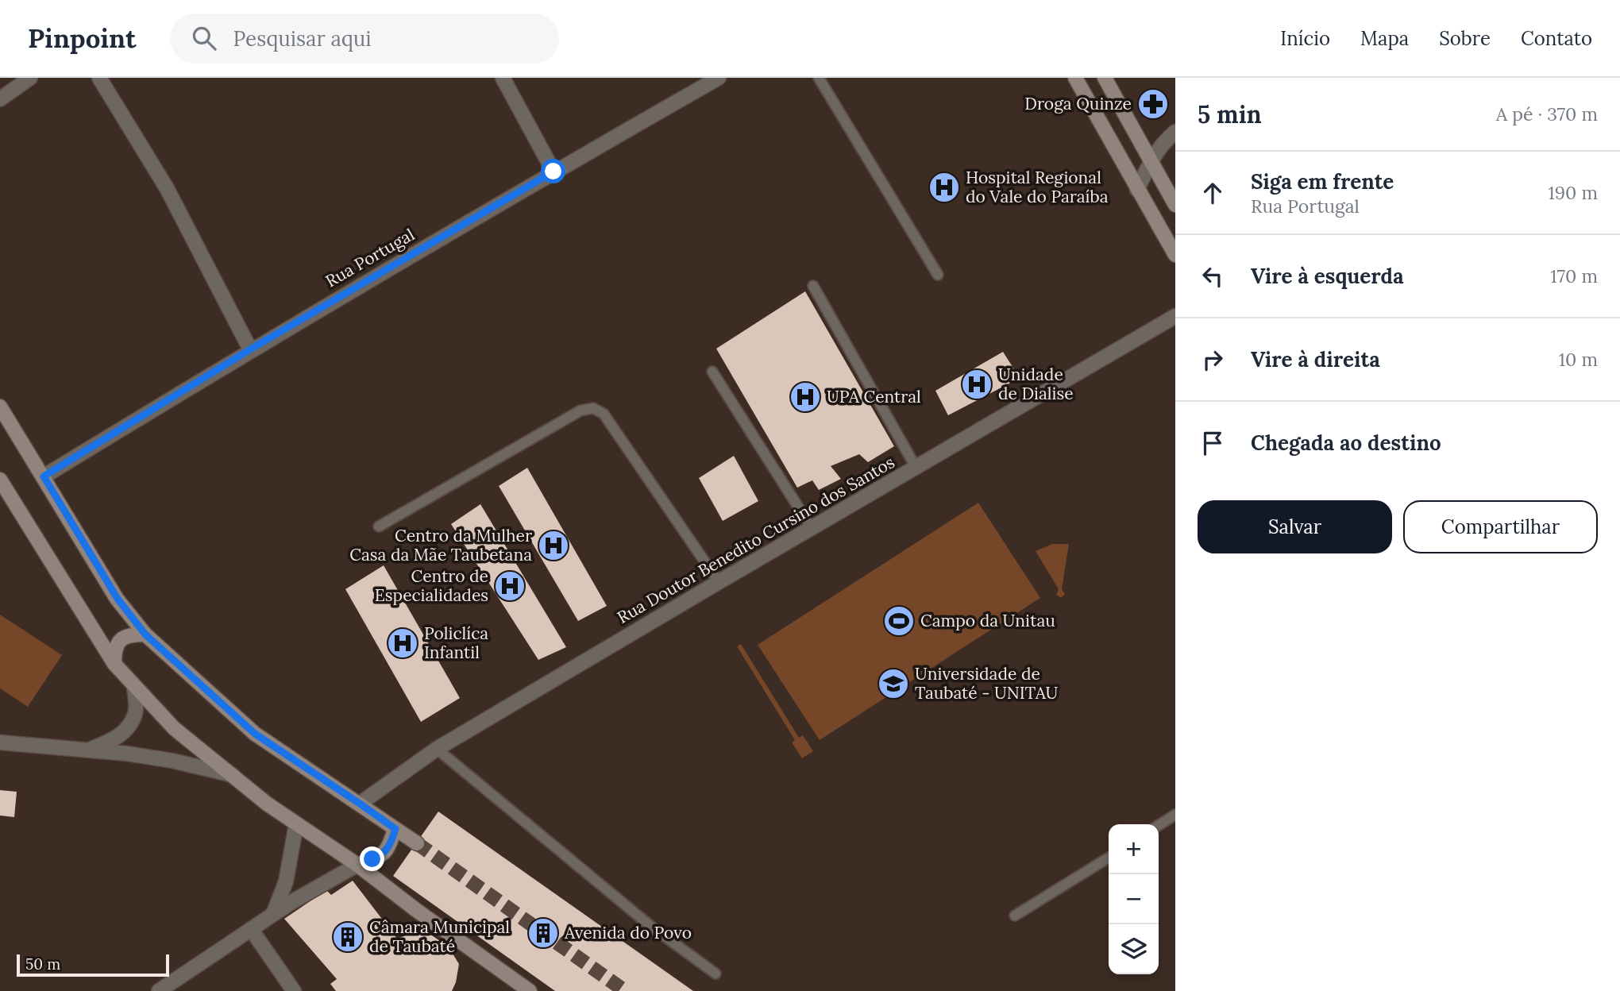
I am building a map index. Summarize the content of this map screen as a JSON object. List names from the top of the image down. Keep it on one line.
{"streets":{"street":["Rua Portugal","Rua Doutor Benedito Cursino dos Santos"]},"places":{"pharmacy":["Droga Quinze"],"hospital":["Hospital Regional do Vale do Paraíba","Unidade de Dialise","UPA Central","Centro da Mulher Casa da Mãe Taubetana","Centro de Especialidades","Policlíca Infantil"],"sports":["Campo da Unitau"],"school or university":["Universidade de Taubaté - UNITAU"],"building":["Avenida do Povo","Câmara Municipal de Taubaté"]},"scale_bar":"50 m","page":{"header":"Pinpoint","search":"Pesquisar aqui","nav":["Início","Mapa","Sobre","Contato"],"heading":["5 min","A pé · 370 m"],"list":[["Siga em frente","Rua Portugal","190 m"],["Vire à esquerda","170 m"],["Vire à direita","10 m"],"Chegada ao destino"],"buttons":["Salvar","Compartilhar"],"map_buttons":["+","−"],"scale":"50 m"}}
